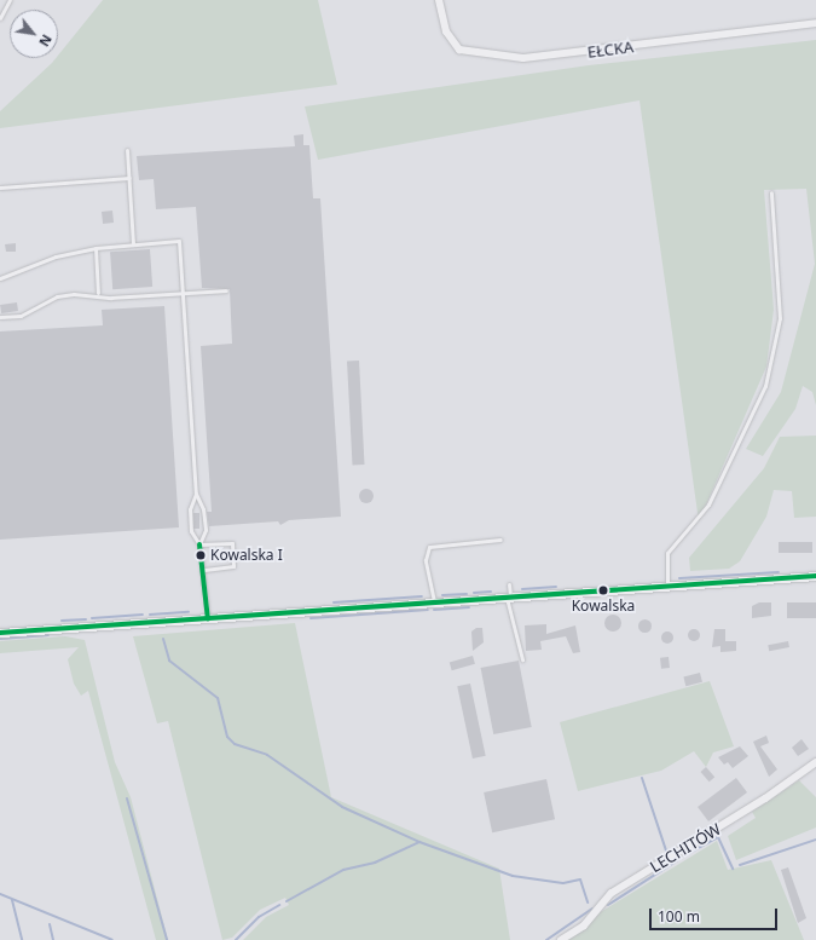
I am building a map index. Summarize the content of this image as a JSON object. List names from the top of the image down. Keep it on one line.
{"streets":{"street":["EŁCKA","LECHITÓW"]},"places":["Kowalska I","Kowalska"],"scale_bar":"100 m","north":"bottom right"}
